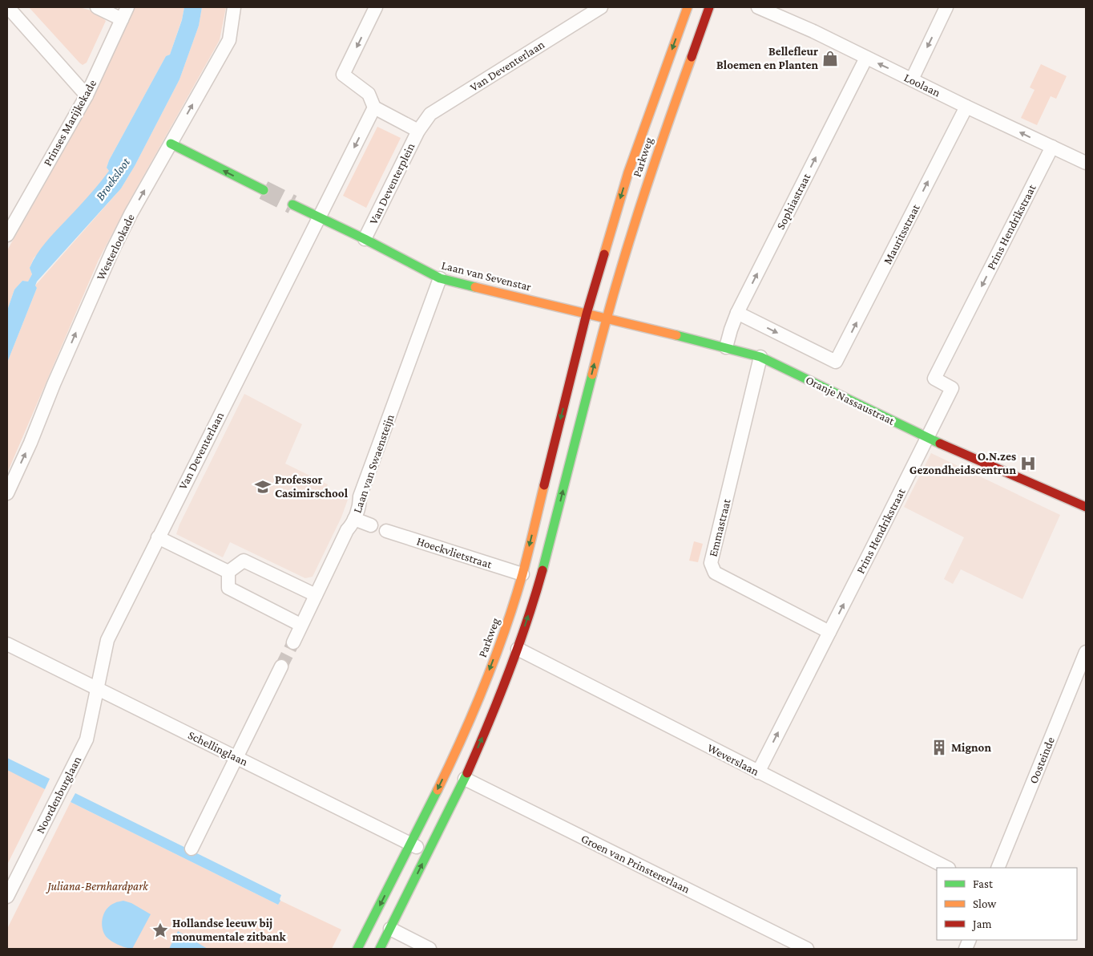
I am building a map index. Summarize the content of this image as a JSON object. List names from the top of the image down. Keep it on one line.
{"streets":{"street":["Van Deventerlaan","Loolaan","Prinses Marijkekade","Parkweg","Van Deventerplein","Sophiastraat","Prins Hendrikstraat","Mauritsstraat","Westerlookade","Laan van Sevenstar","Oranje Nassaustraat","Laan van Swaensteijn","Emmastraat","Hoeckvlietstraat","Schellinglaan","Weverslaan","Oosteinde","Noordenburglaan","Groen van Prinstererlaan"]},"crossings":[["Van Deventerlaan","Van Deventerplein"],["Van Deventerlaan","Schellinglaan"],["Van Deventerlaan","Noordenburglaan"],["Loolaan","Sophiastraat"],["Loolaan","Prins Hendrikstraat"],["Loolaan","Mauritsstraat"],["Parkweg","Laan van Sevenstar"],["Parkweg","Oranje Nassaustraat"],["Parkweg","Hoeckvlietstraat"],["Parkweg","Schellinglaan"],["Parkweg","Weverslaan"],["Parkweg","Groen van Prinstererlaan"],["Van Deventerplein","Laan van Sevenstar"],["Sophiastraat","Mauritsstraat"],["Sophiastraat","Oranje Nassaustraat"],["Prins Hendrikstraat","Oranje Nassaustraat"],["Prins Hendrikstraat","Emmastraat"],["Prins Hendrikstraat","Weverslaan"],["Laan van Sevenstar","Laan van Swaensteijn"],["Oranje Nassaustraat","Emmastraat"],["Schellinglaan","Noordenburglaan"]],"one_way":["Loolaan","Sophiastraat","Westerlookade"],"water":["Broeksloot"],"parks":["Juliana-Bernhardpark"],"places":{"shop":["Bellefleur Bloemen en Planten"],"hospital":["O.N.zes Gezondheidscentrun"],"school or university":["Professor Casimirschool"],"building":["Mignon"],"place":["Hollandse leeuw bij monumentale zitbank"]},"legend":["Fast","Slow","Jam"]}
